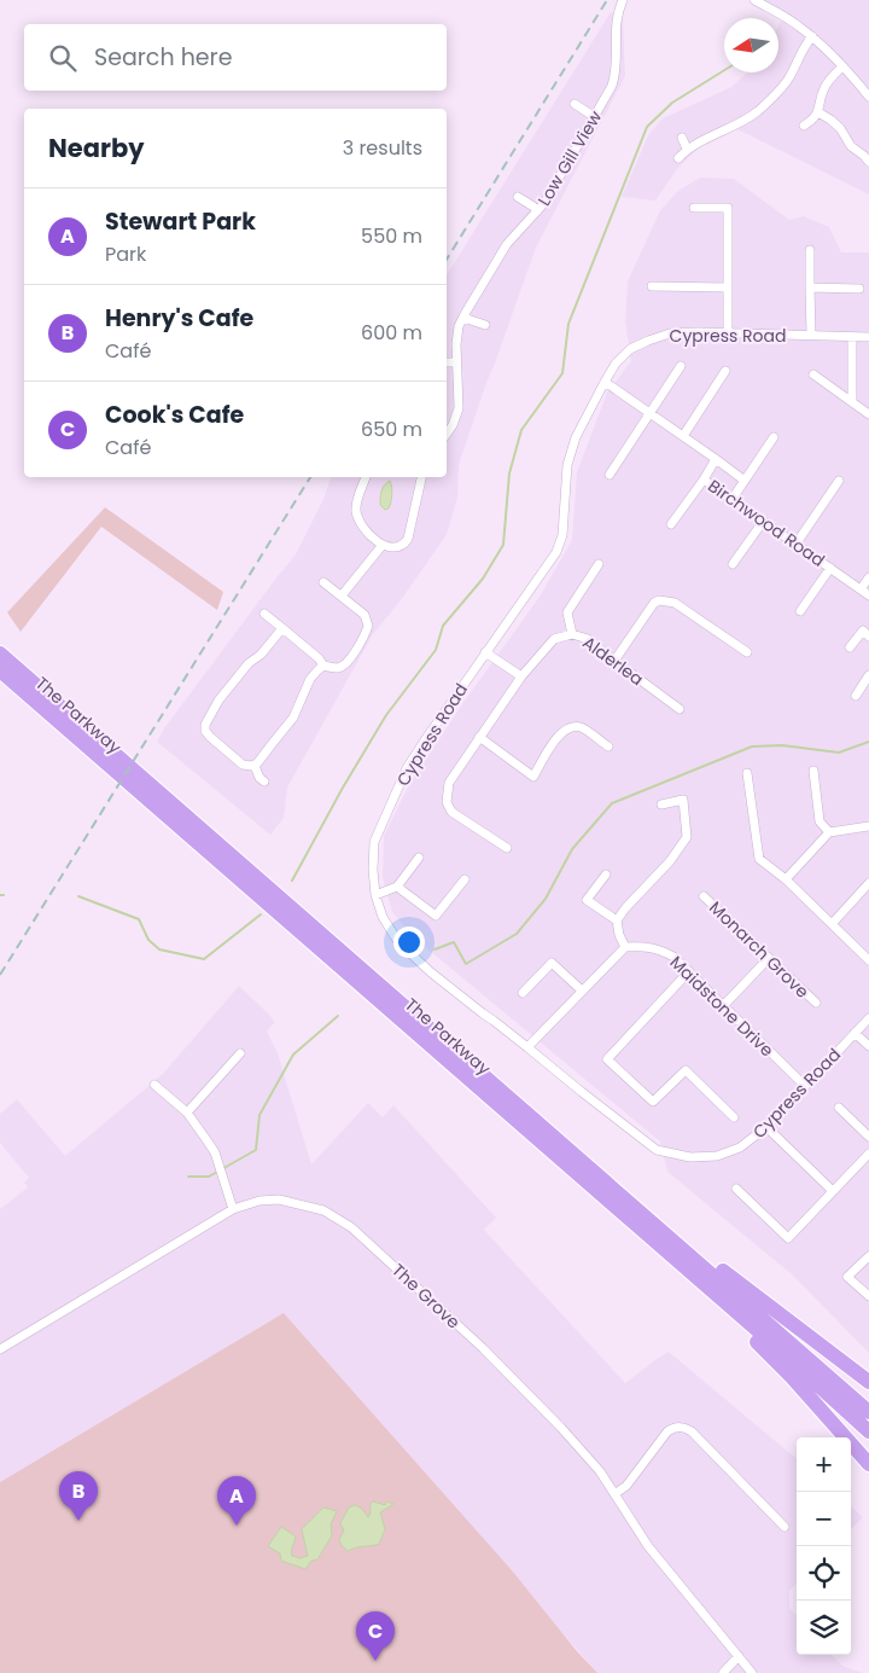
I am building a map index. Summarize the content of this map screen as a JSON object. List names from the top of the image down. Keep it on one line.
{"streets":{"highway":["The Parkway"],"street":["Low Gill View","Cypress Road","Birchwood Road","Alderlea","Monarch Grove","Maidstone Drive","The Grove"]},"crossings":[["Cypress Road","Birchwood Road"],["Cypress Road","Maidstone Drive"]],"north":"left","page":{"search":"Search here","heading":["Nearby","3 results"],"list":[{"mark":"A","name":"Stewart Park","note":"Park","value":"550 m"},{"mark":"B","name":"Henry's Cafe","note":"Café","value":"600 m"},{"mark":"C","name":"Cook's Cafe","note":"Café","value":"650 m"}],"map_buttons":["+","−"],"pins":["B","A","C"]}}
